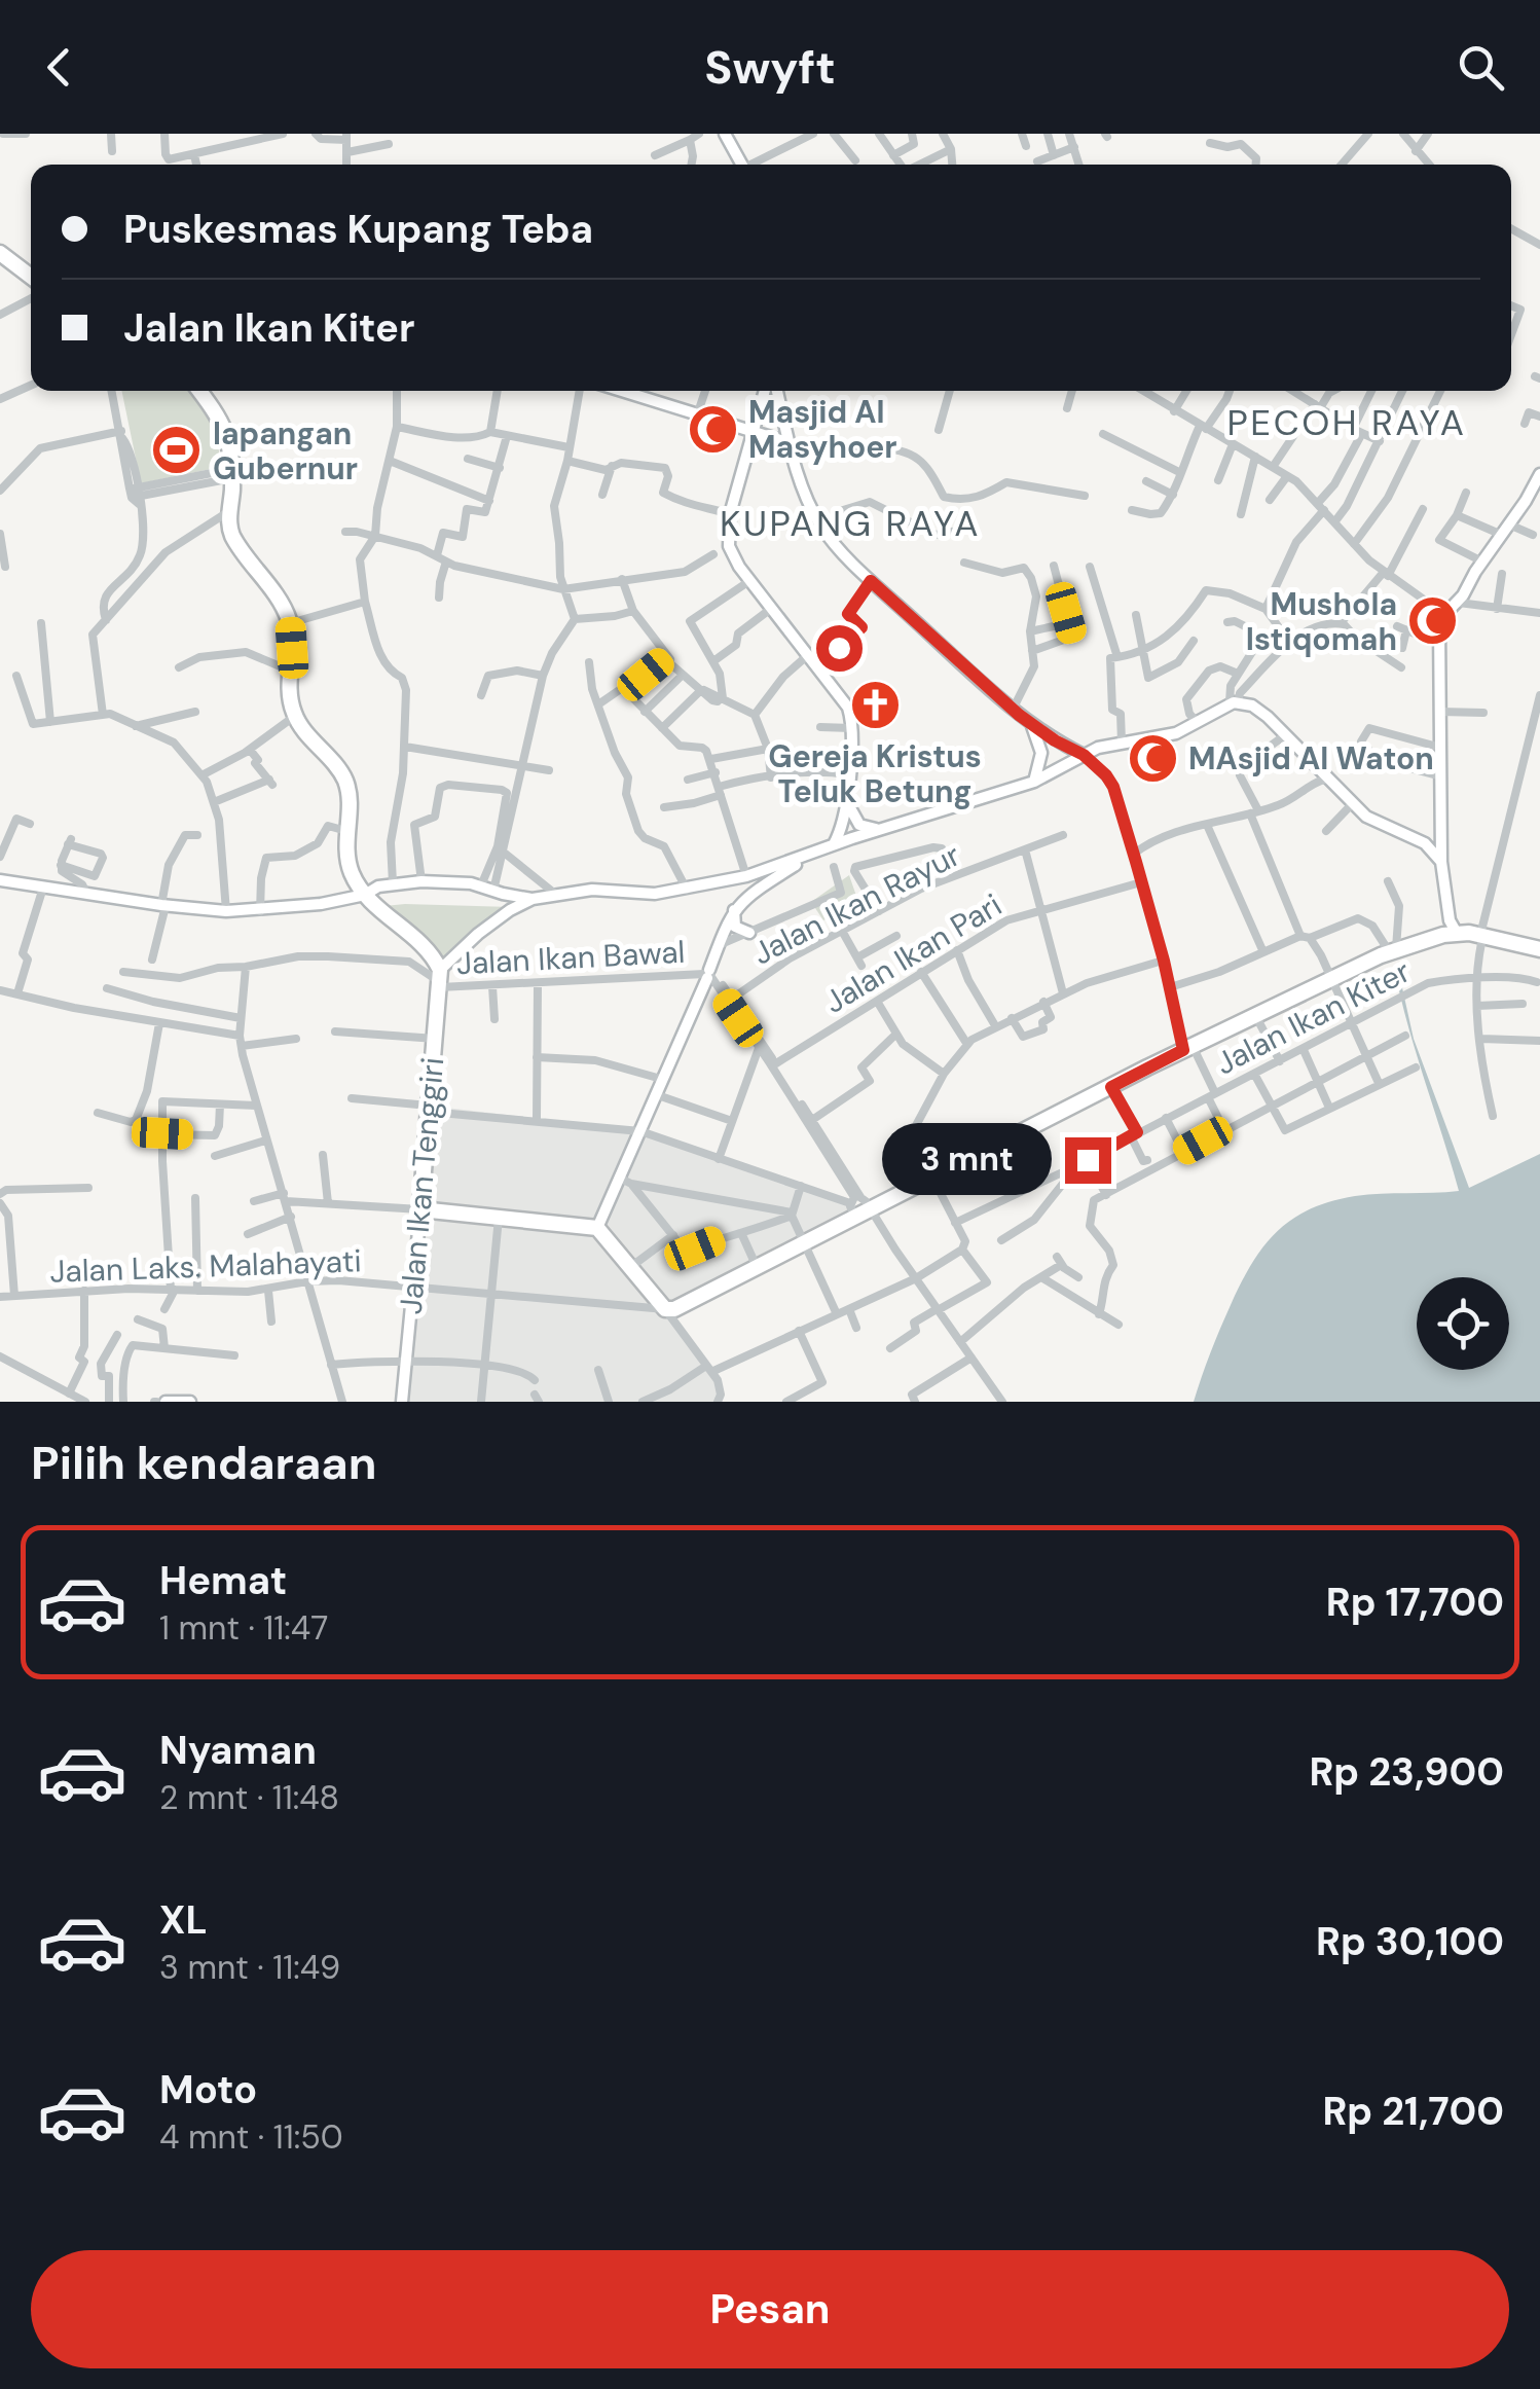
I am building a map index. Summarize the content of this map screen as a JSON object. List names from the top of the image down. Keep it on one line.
{"streets":{"highway":["Jalan Ikan Tenggiri"],"street":["Jalan Ikan Rayur","Jalan Ikan Pari","Jalan Ikan Bawal","Jalan Ikan Kiter","Jalan Laks. Malahayati"]},"crossings":[["Jalan Ikan Rayur","Jalan Ikan Bawal"],["Jalan Ikan Pari","Jalan Ikan Bawal"],["Jalan Ikan Bawal","Jalan Ikan Tenggiri"],["Jalan Ikan Tenggiri","Jalan Laks. Malahayati"]],"districts":["PECOH RAYA","KUPANG RAYA"],"places":{"mosque":["Masjid Al Masyhoer","Mushola Istiqomah","MAsjid Al Waton"],"sports":["lapangan Gubernur"],"church":["Gereja Kristus Teluk Betung"]},"page":{"header":"Swyft","banner":["Puskesmas Kupang Teba","Jalan Ikan Kiter"],"bubble":"3 mnt","heading":"Pilih kendaraan","list":[{"name":"Hemat","note":"1 mnt · 11:47","value":"Rp 17,700"},{"name":"Nyaman","note":"2 mnt · 11:48","value":"Rp 23,900"},{"name":"XL","note":"3 mnt · 11:49","value":"Rp 30,100"},{"name":"Moto","note":"4 mnt · 11:50","value":"Rp 21,700"}],"buttons":"Pesan"}}
